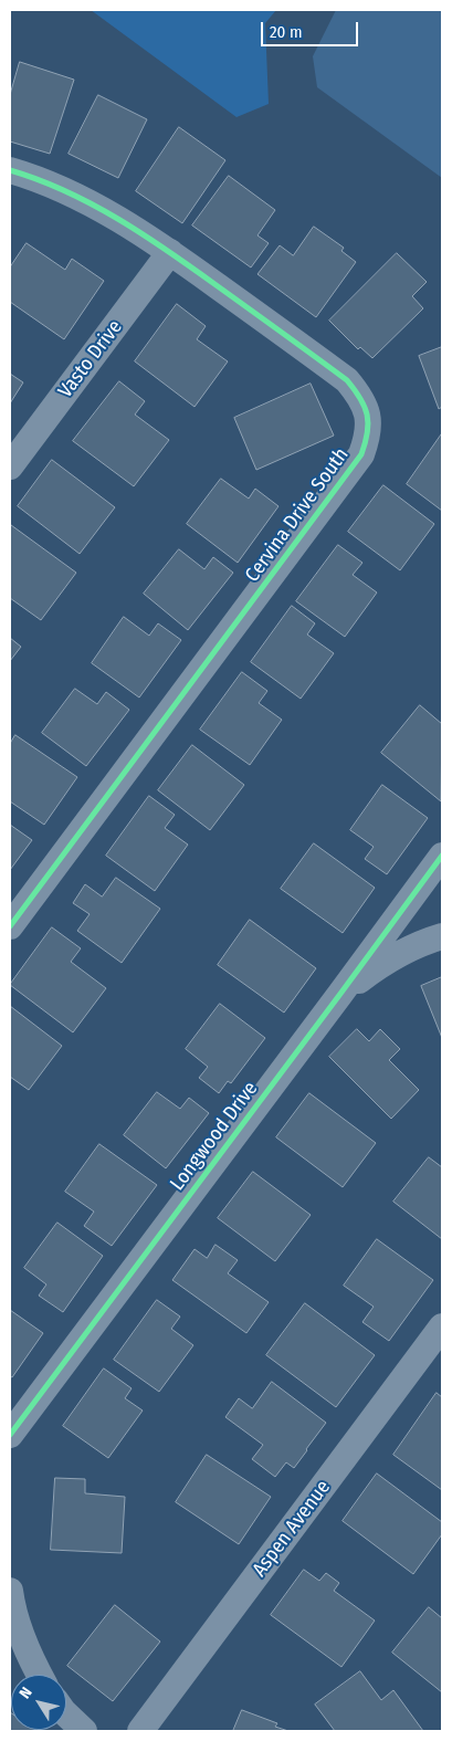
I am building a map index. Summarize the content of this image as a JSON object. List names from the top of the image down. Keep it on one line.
{"streets":{"street":["Vasto Drive","Cervina Drive South","Longwood Drive","Aspen Avenue"]},"crossings":[["Vasto Drive","Cervina Drive South"]],"scale_bar":"20 m","north":"top left"}
